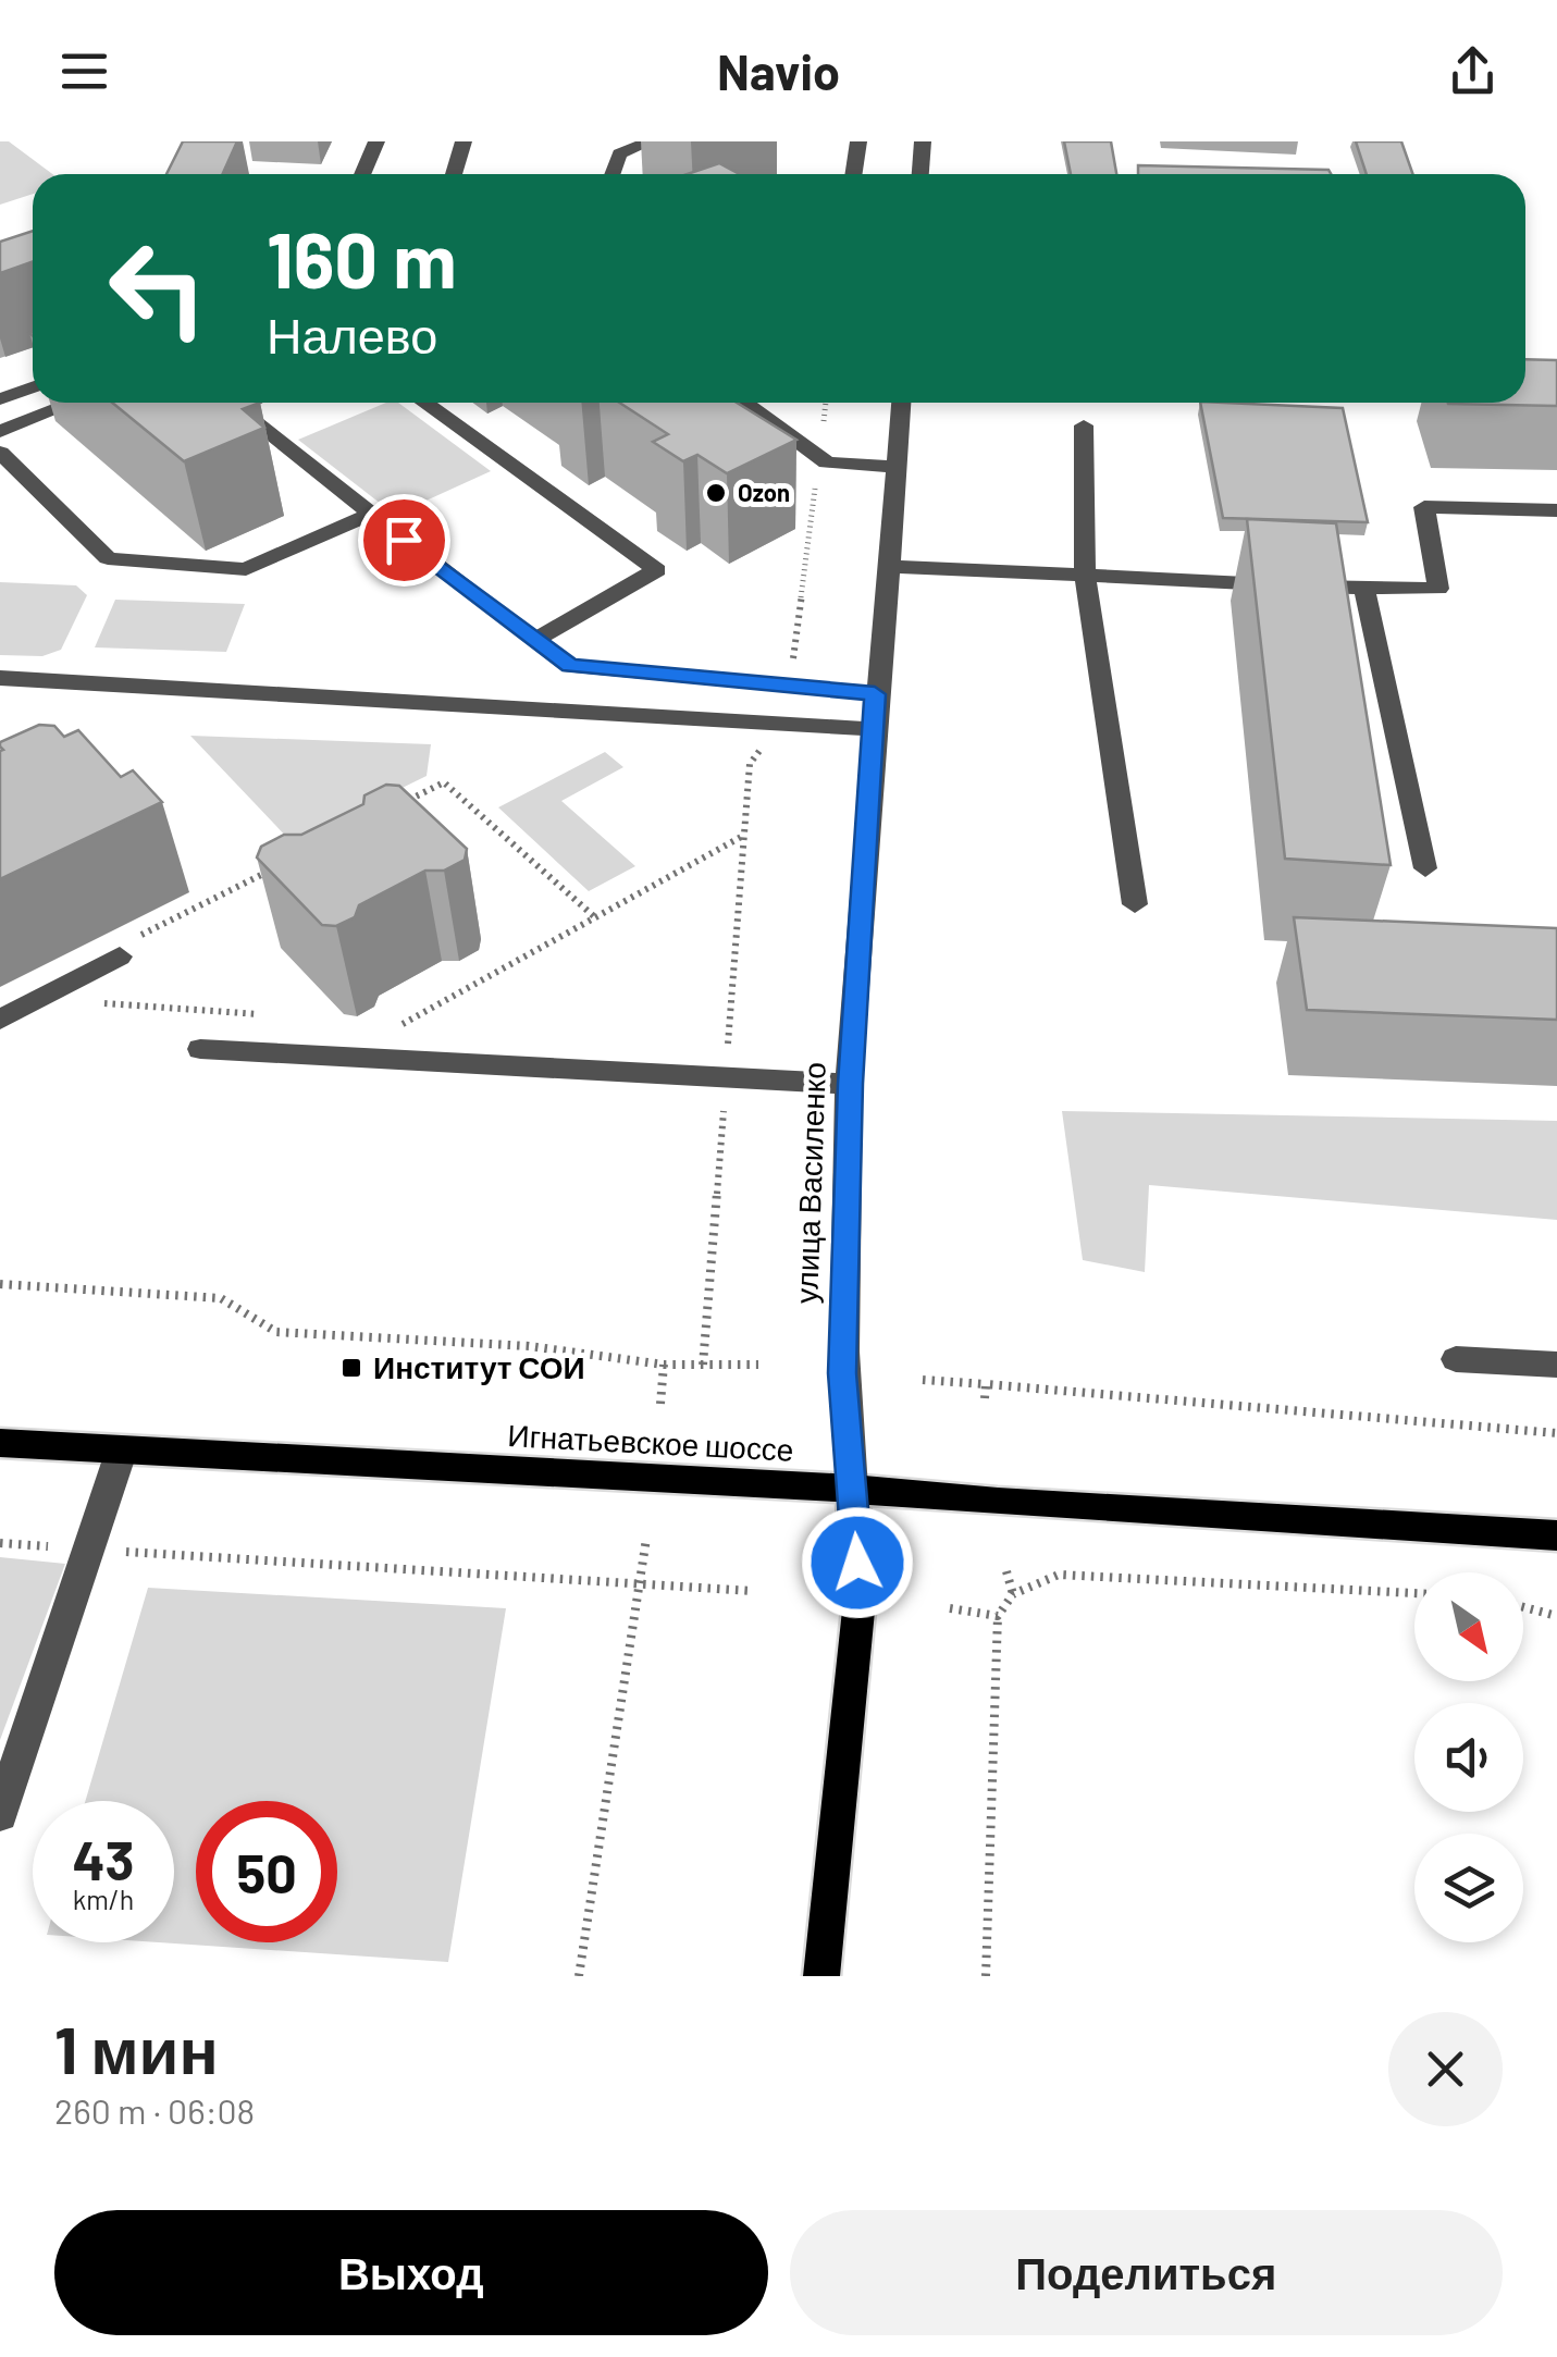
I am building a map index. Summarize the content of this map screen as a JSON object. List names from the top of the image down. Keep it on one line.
{"streets":{"main road":["улица Василенко","Игнатьевское шоссе"]},"crossings":[["улица Василенко","Игнатьевское шоссе"]],"places":{"other":["Ozon"],"transit":["Институт СОИ"]},"north":"bottom right","page":{"header":"Navio","turn":["160 m","Налево"],"speed":"43 km/h","limit":"50","heading":["1 мин","260 m · 06:08"],"buttons":["Выход","Поделиться"]}}
